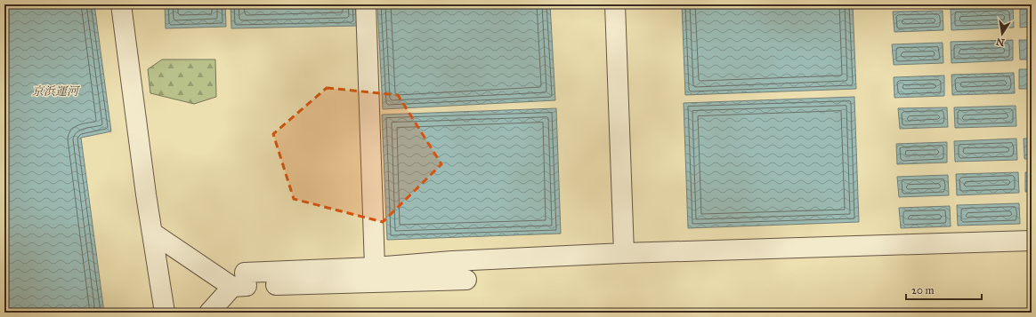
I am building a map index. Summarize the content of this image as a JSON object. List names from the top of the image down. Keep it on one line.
{"water":["京浜運河"],"scale_bar":"20 m","north":"bottom"}
